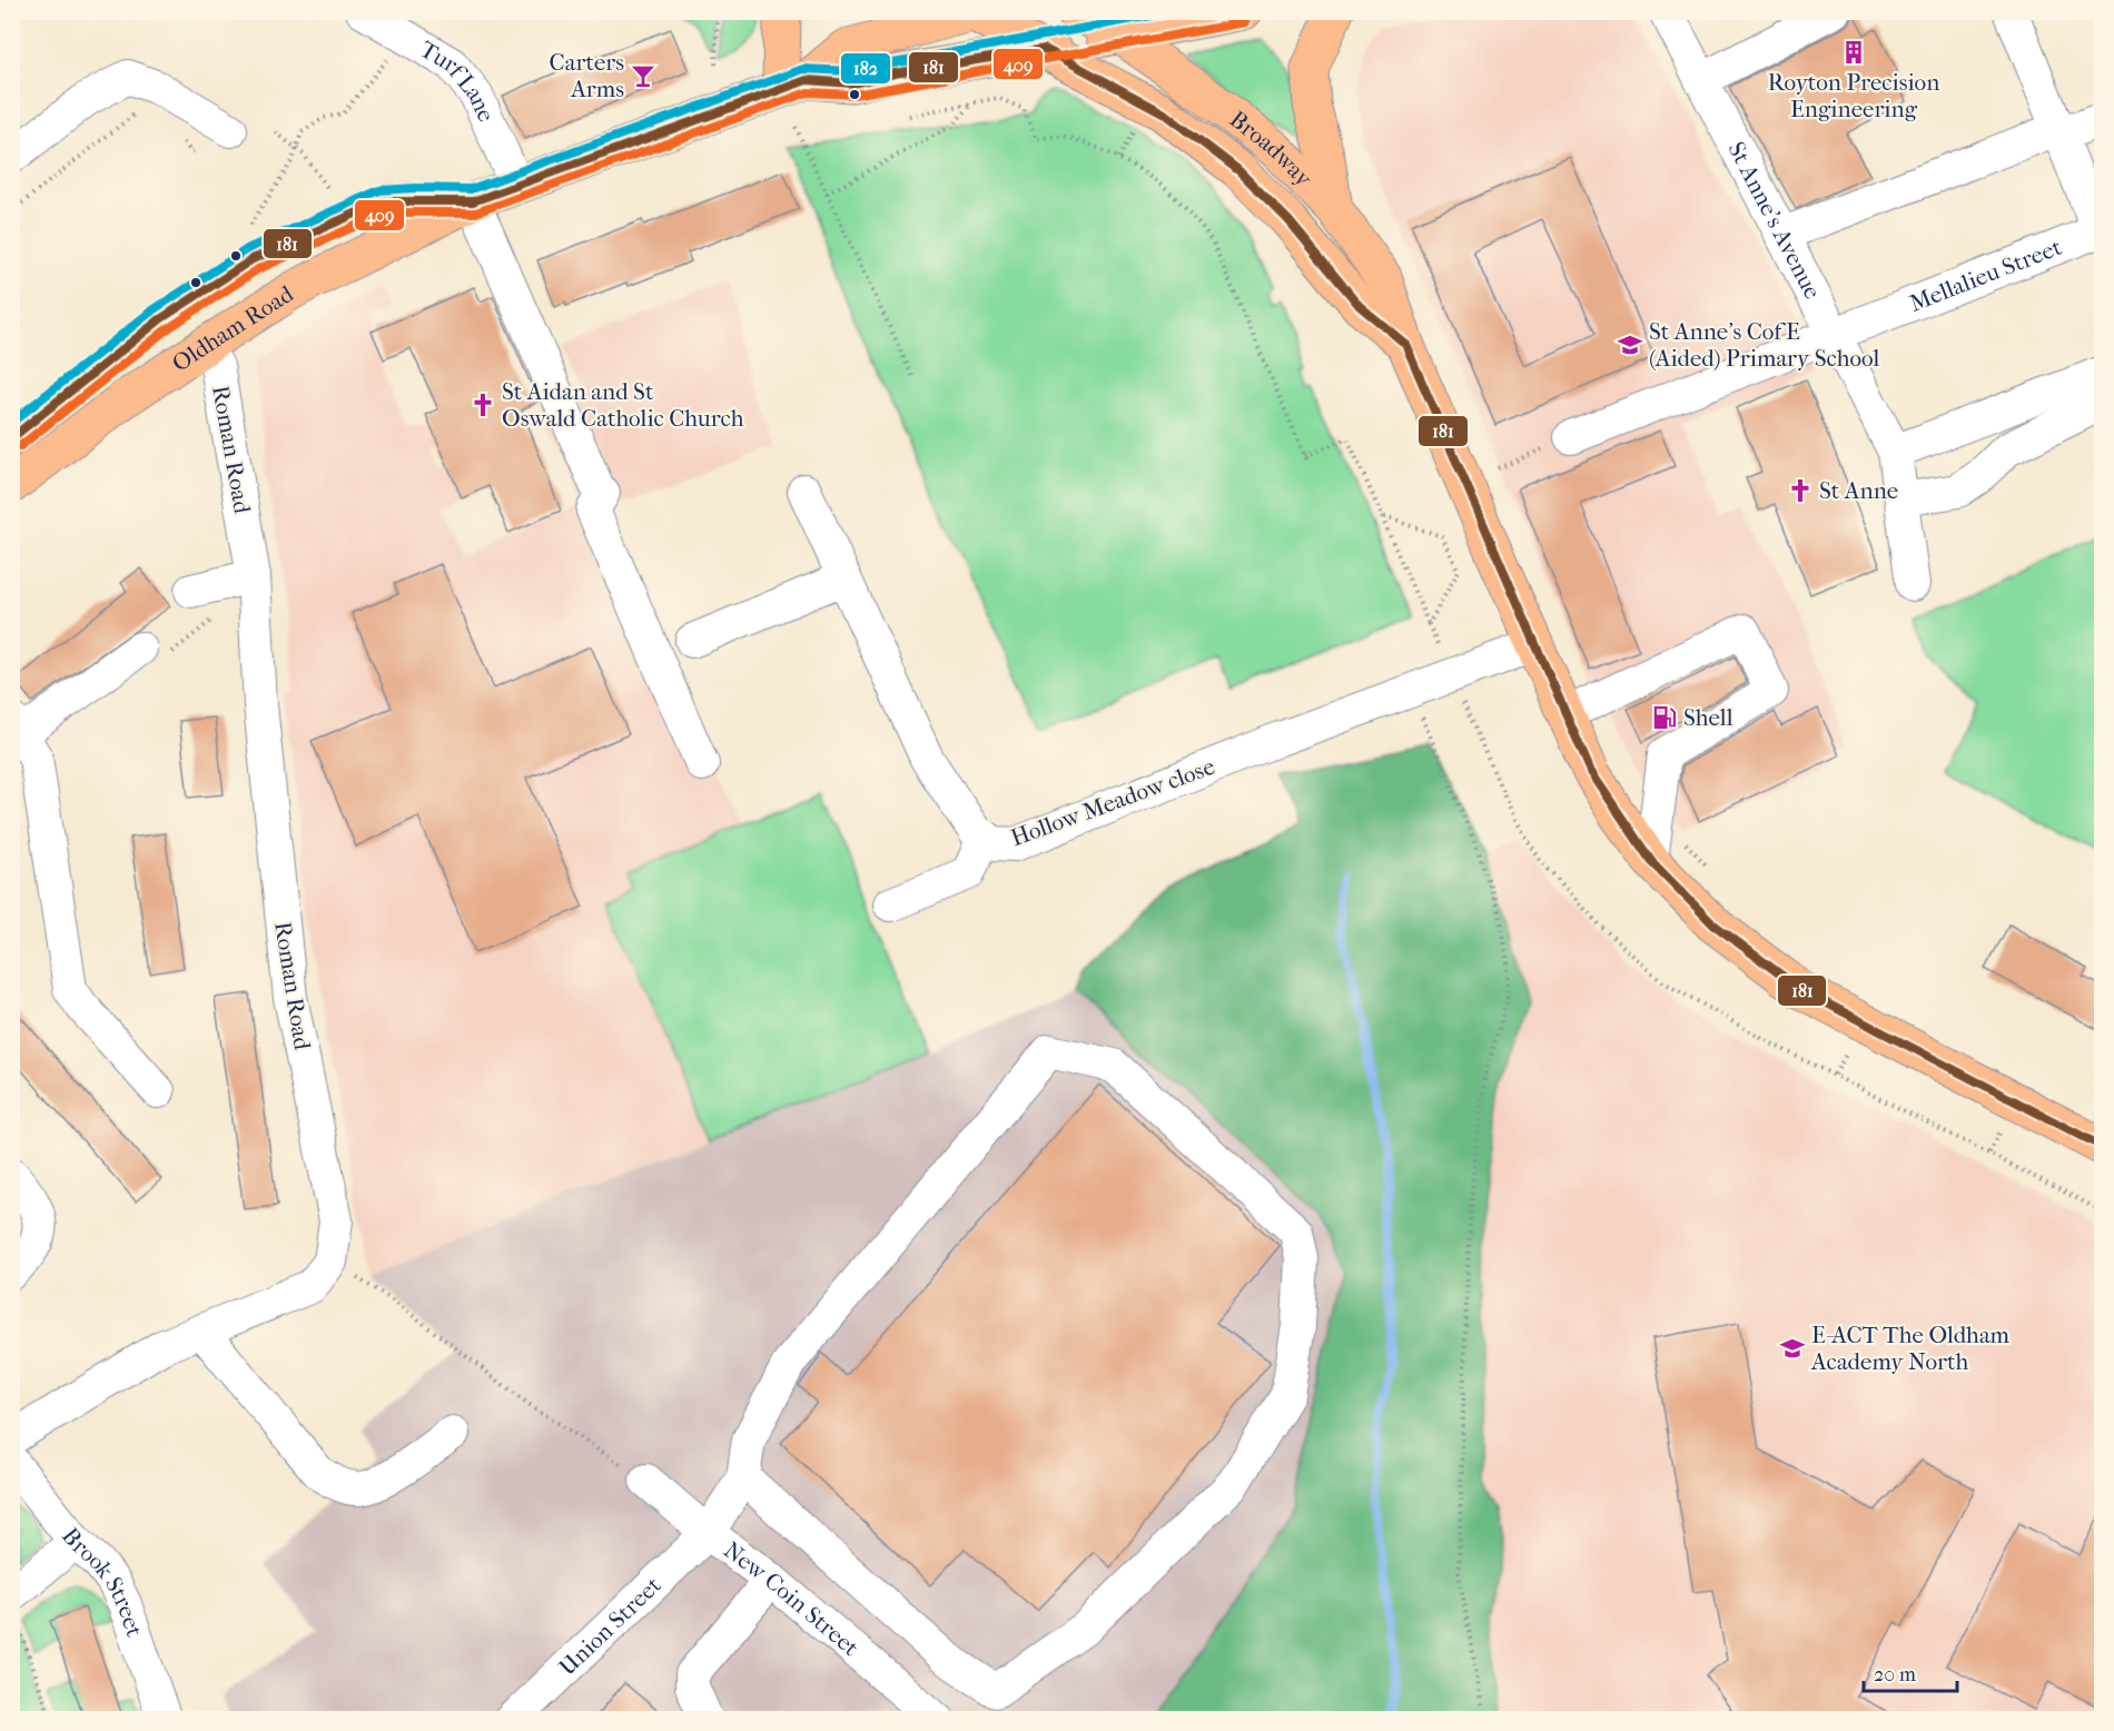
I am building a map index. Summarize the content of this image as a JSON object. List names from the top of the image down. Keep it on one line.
{"streets":{"main road":["Broadway","Oldham Road"],"street":["Turf Lane","St Anne's Avenue","Mellalieu Street","Roman Road","Hollow Meadow close","Brook Street","New Coin Street","Union Street"]},"crossings":[["Turf Lane","Oldham Road"],["Broadway","Oldham Road"],["Broadway","Hollow Meadow close"],["St Anne's Avenue","Mellalieu Street"],["Oldham Road","Roman Road"],["New Coin Street","Union Street"]],"places":{"building":["Royton Precision Engineering"],"bar":["Carters Arms"],"school or university":["St Anne's CofE (Aided) Primary School","E-ACT The Oldham Academy North"],"church":["St Aidan and St Oswald Catholic Church","St Anne"],"fuel station":["Shell"]},"lines":["transit line 182","transit line 409","transit line 181"],"scale_bar":"20 m"}
